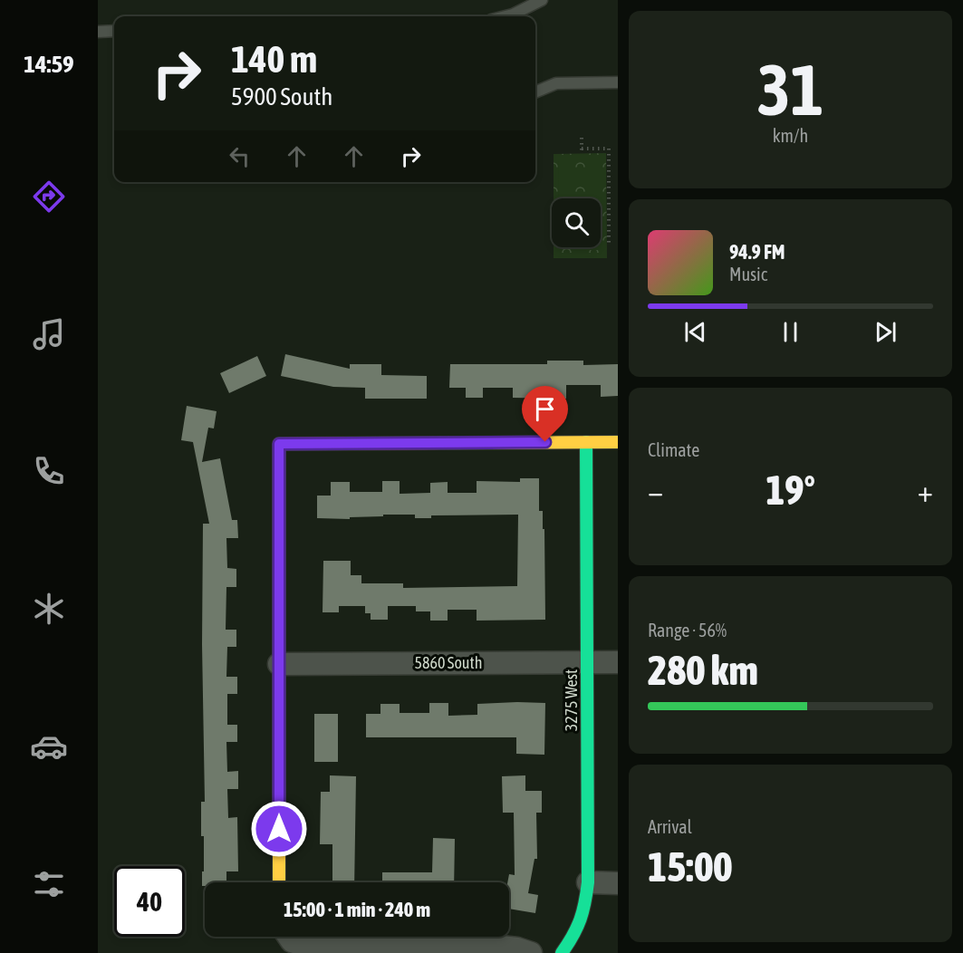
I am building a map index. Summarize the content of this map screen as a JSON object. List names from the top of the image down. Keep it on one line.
{"streets":{"street":["5860 South","3275 West"]},"crossings":[["5860 South","3275 West"]],"page":{"tabs":"14:59","tile":[["31","km/h"],"Climate",["Range · 56%","280 km"],["Arrival","15:00"]],"turn":["140 m","5900 South"],"song":["94.9 FM","Music"],"heat":["−","19°","+"],"limit":"40","trip":"15:00 · 1 min · 240 m"}}
